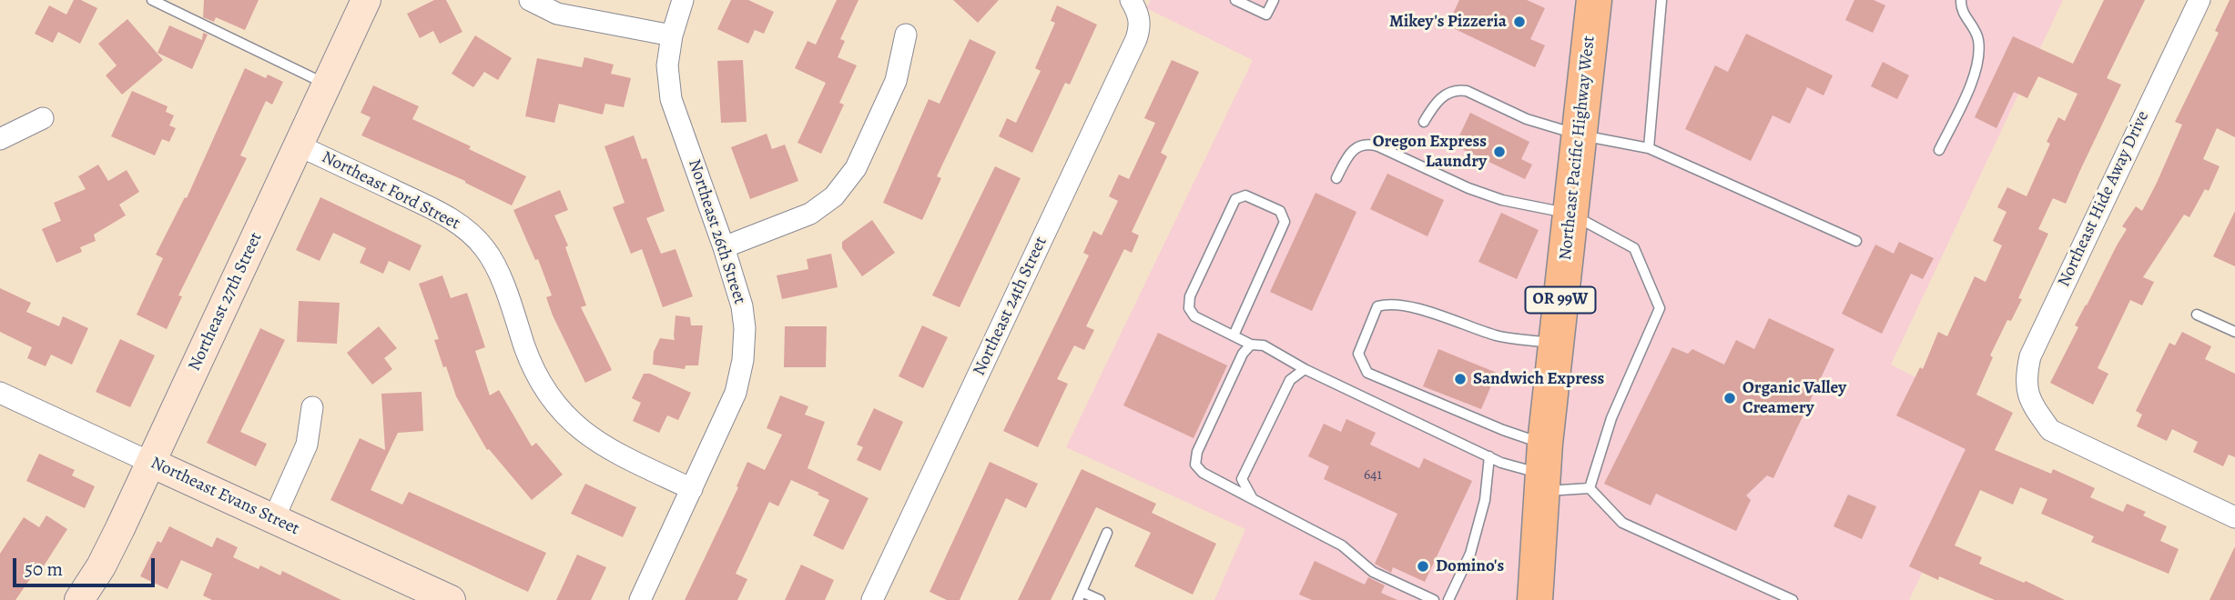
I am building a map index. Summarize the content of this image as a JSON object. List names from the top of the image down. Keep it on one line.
{"streets":{"highway":["Northeast Pacific Highway West","OR 99W"],"street":["Northeast Ford Street","Northeast Hide Away Drive","Northeast 26th Street","Northeast 27th Street","Northeast 24th Street","Northeast Evans Street"]},"crossings":[["Northeast Ford Street","Northeast 26th Street"],["Northeast Ford Street","Northeast 27th Street"],["Northeast 27th Street","Northeast Evans Street"]],"places":["Mikey's Pizzeria","Oregon Express Laundry","Sandwich Express","Organic Valley Creamery","Domino's"],"house_numbers":["641"],"scale_bar":"50 m"}
